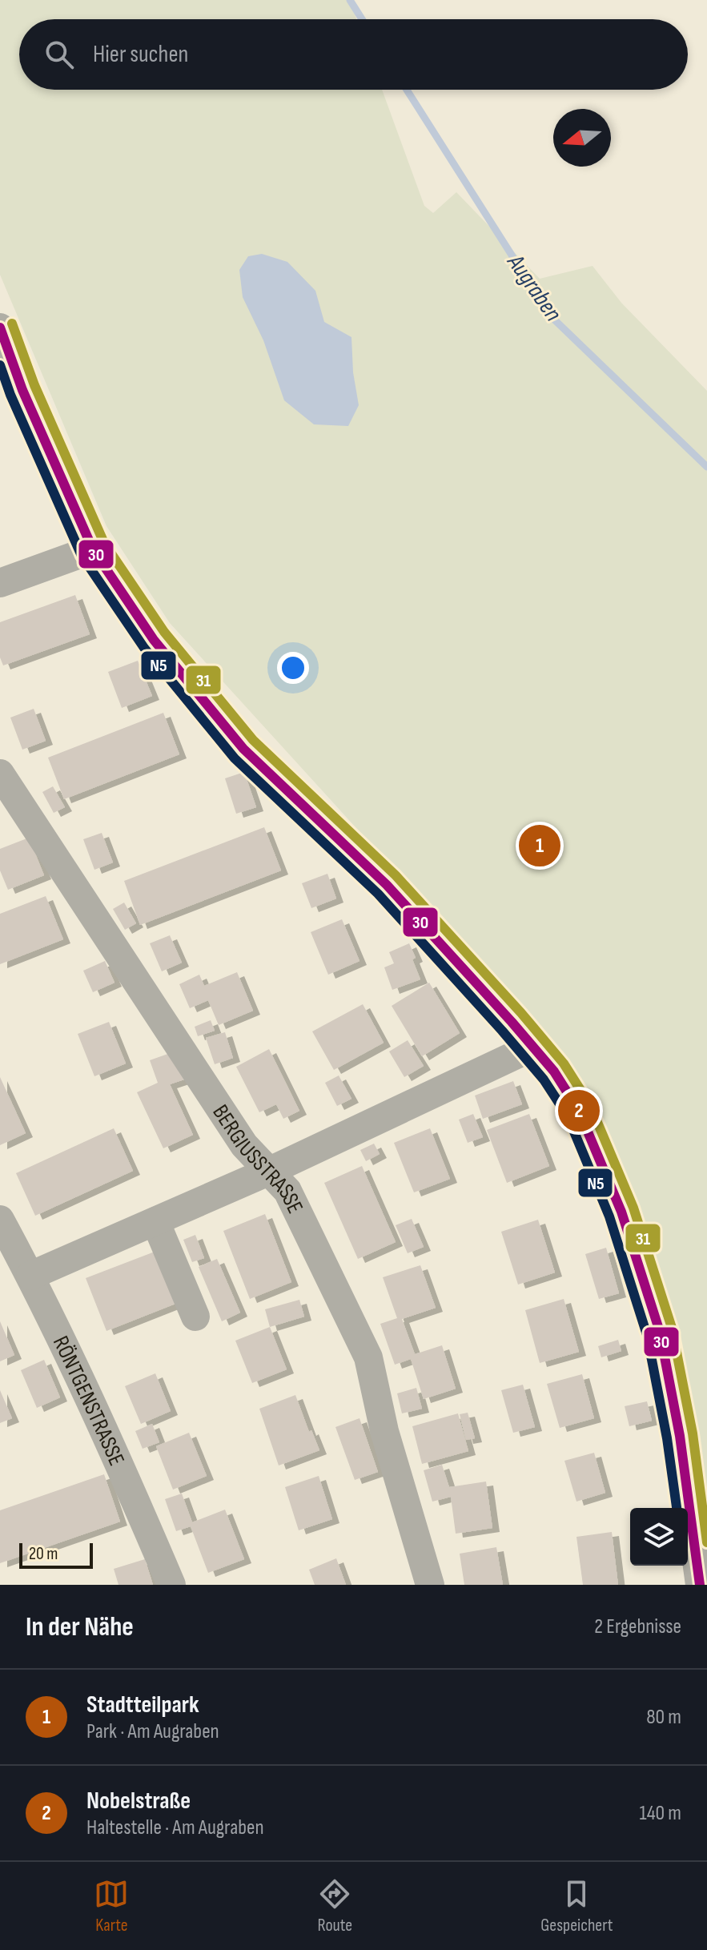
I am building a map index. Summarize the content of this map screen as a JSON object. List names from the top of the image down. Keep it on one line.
{"streets":{"street":["BERGIUSSTRASSE","RÖNTGENSTRASSE"]},"water":["Augraben"],"lines":["transit line 31","transit line 30","transit line N5"],"scale_bar":"20 m","north":"left","page":{"search":"Hier suchen","pins":["1","2"],"scale":"20 m","heading":["In der Nähe","2 Ergebnisse"],"list":[{"mark":"1","name":"Stadtteilpark","note":"Park · Am Augraben","value":"80 m"},{"mark":"2","name":"Nobelstraße","note":"Haltestelle · Am Augraben","value":"140 m"}],"nav":["Karte","Route","Gespeichert"]}}
